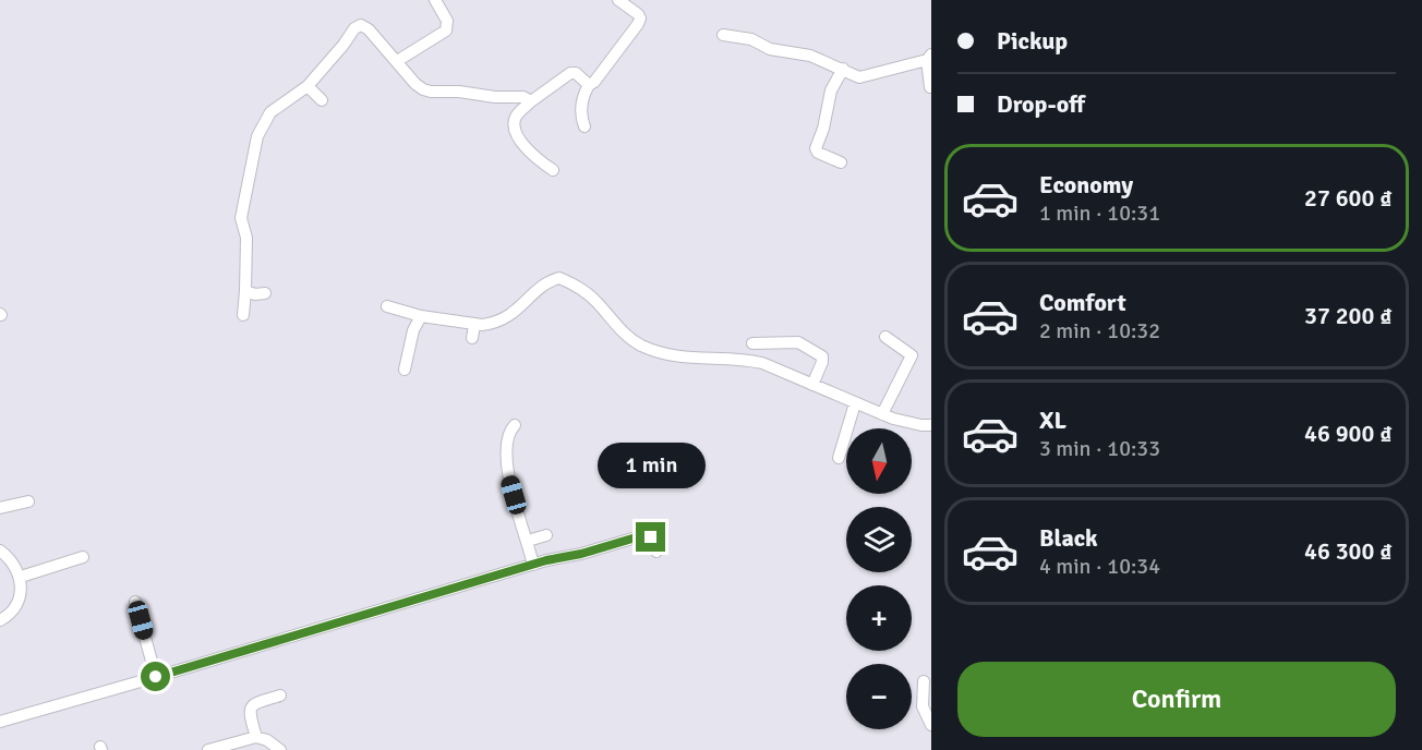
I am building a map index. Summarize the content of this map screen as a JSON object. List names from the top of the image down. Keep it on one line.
{"north":"bottom","page":{"banner":["Pickup","Drop-off"],"list":[{"name":"Economy","note":"1 min · 10:31","value":"27 600 ₫"},{"name":"Comfort","note":"2 min · 10:32","value":"37 200 ₫"},{"name":"XL","note":"3 min · 10:33","value":"46 900 ₫"},{"name":"Black","note":"4 min · 10:34","value":"46 300 ₫"}],"map_buttons":["+","−"],"bubble":"1 min","buttons":"Confirm"}}
